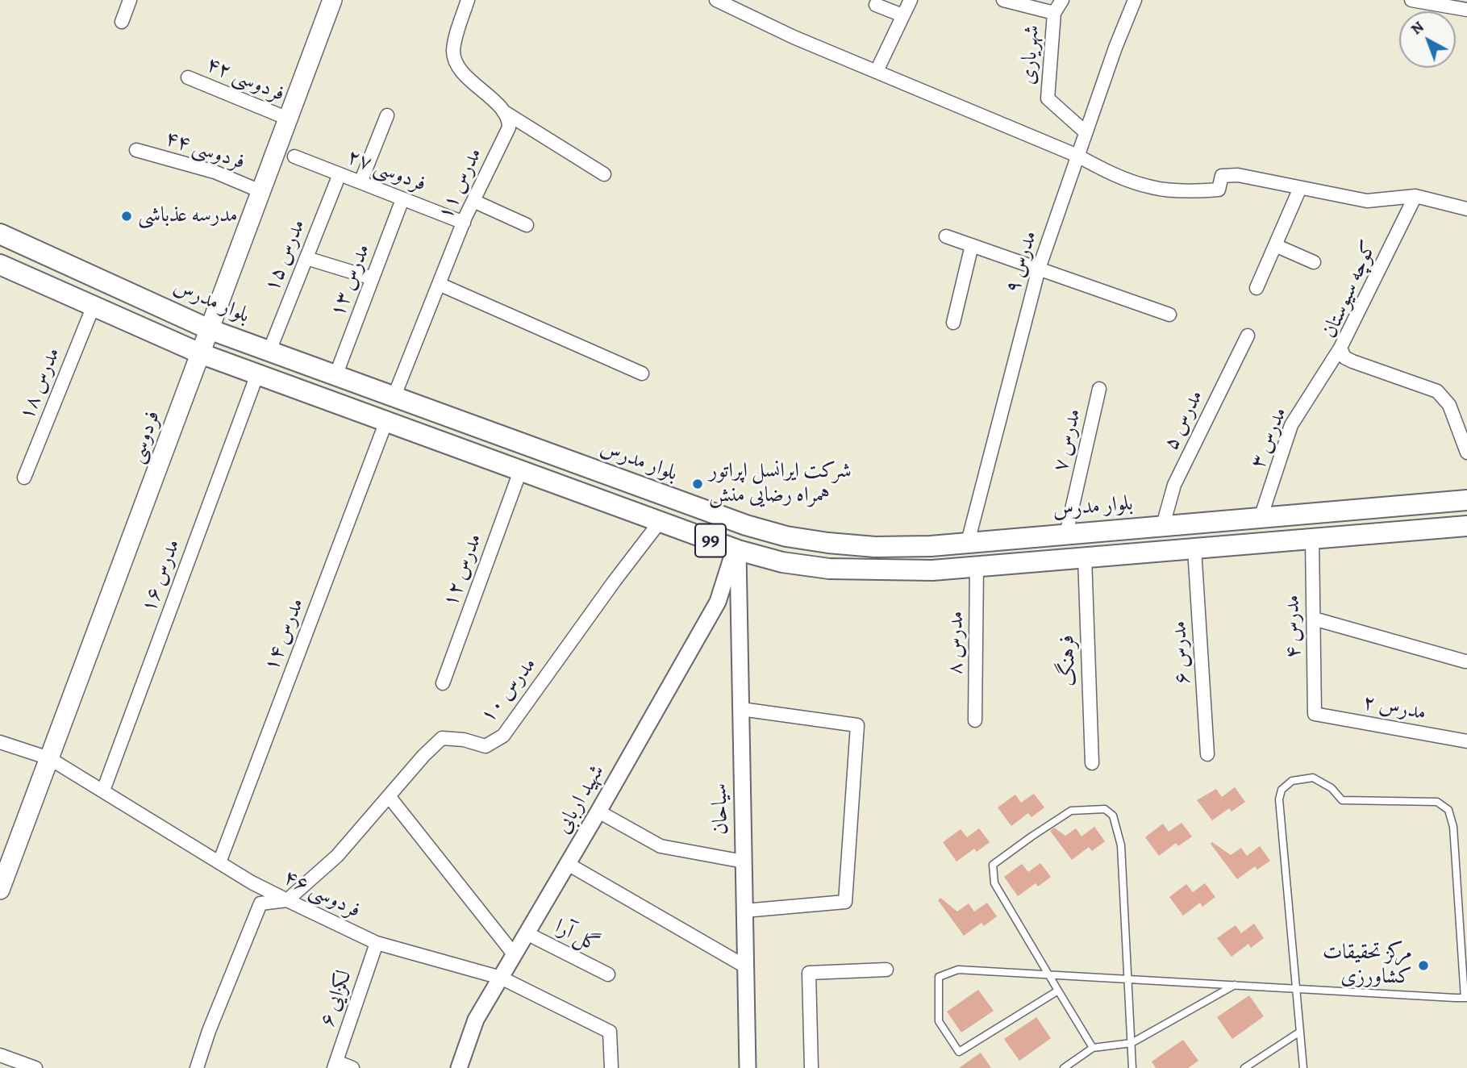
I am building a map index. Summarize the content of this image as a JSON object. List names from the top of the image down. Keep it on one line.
{"streets":{"main road":["بلوار مدرس","فردوسی","99"],"street":["شهریاری","فردوسی ۴۲","فردوسی ۴۴","فردوسی ۲۷","مدرس ۱۱","مدرس ۱۵","مدرس ۹","مدرس ۱۳","کوچه سیوستان","مدرس ۱۸","مدرس ۵","مدرس ۳","مدرس ۷","مدرس ۱۲","مدرس ۱۶","مدرس ۴","مدرس ۱۴","مدرس ۸","مدرس ۶","فرهنگ","مدرس ۱۰","مدرس ۲","شهید اربابی","سیاحان","فردوسی ۴۶","گل آرا","لکزایی ۶"]},"crossings":[["شهریاری","مدرس ۹"],["فردوسی ۴۲","فردوسی"],["فردوسی ۴۴","فردوسی"],["فردوسی ۲۷","مدرس ۱۱"],["فردوسی ۲۷","مدرس ۱۵"],["فردوسی ۲۷","مدرس ۱۳"],["مدرس ۱۱","بلوار مدرس"],["مدرس ۱۵","بلوار مدرس"],["مدرس ۹","بلوار مدرس"],["مدرس ۱۳","بلوار مدرس"],["کوچه سیوستان","مدرس ۳"],["بلوار مدرس","مدرس ۵"],["بلوار مدرس","فردوسی"],["بلوار مدرس","مدرس ۳"],["بلوار مدرس","مدرس ۷"],["مدرس ۱۸","99"],["فردوسی","99"],["فردوسی","فردوسی ۴۶"],["99","مدرس ۱۲"],["99","مدرس ۱۶"],["99","مدرس ۴"],["99","مدرس ۱۴"],["99","مدرس ۸"],["99","مدرس ۶"],["99","فرهنگ"],["99","مدرس ۱۰"],["99","شهید اربابی"],["99","سیاحان"],["مدرس ۱۶","فردوسی ۴۶"],["مدرس ۴","مدرس ۲"],["مدرس ۱۴","فردوسی ۴۶"],["مدرس ۱۰","فردوسی ۴۶"],["شهید اربابی","سیاحان"],["شهید اربابی","فردوسی ۴۶"],["شهید اربابی","گل آرا"],["فردوسی ۴۶","لکزایی ۶"]],"places":["مدرسه عذباشی","شرکت ایرانسل اپراتور همراه رضایی منش","مرکز تحقیقات کشاورزی"],"north":"top left"}
